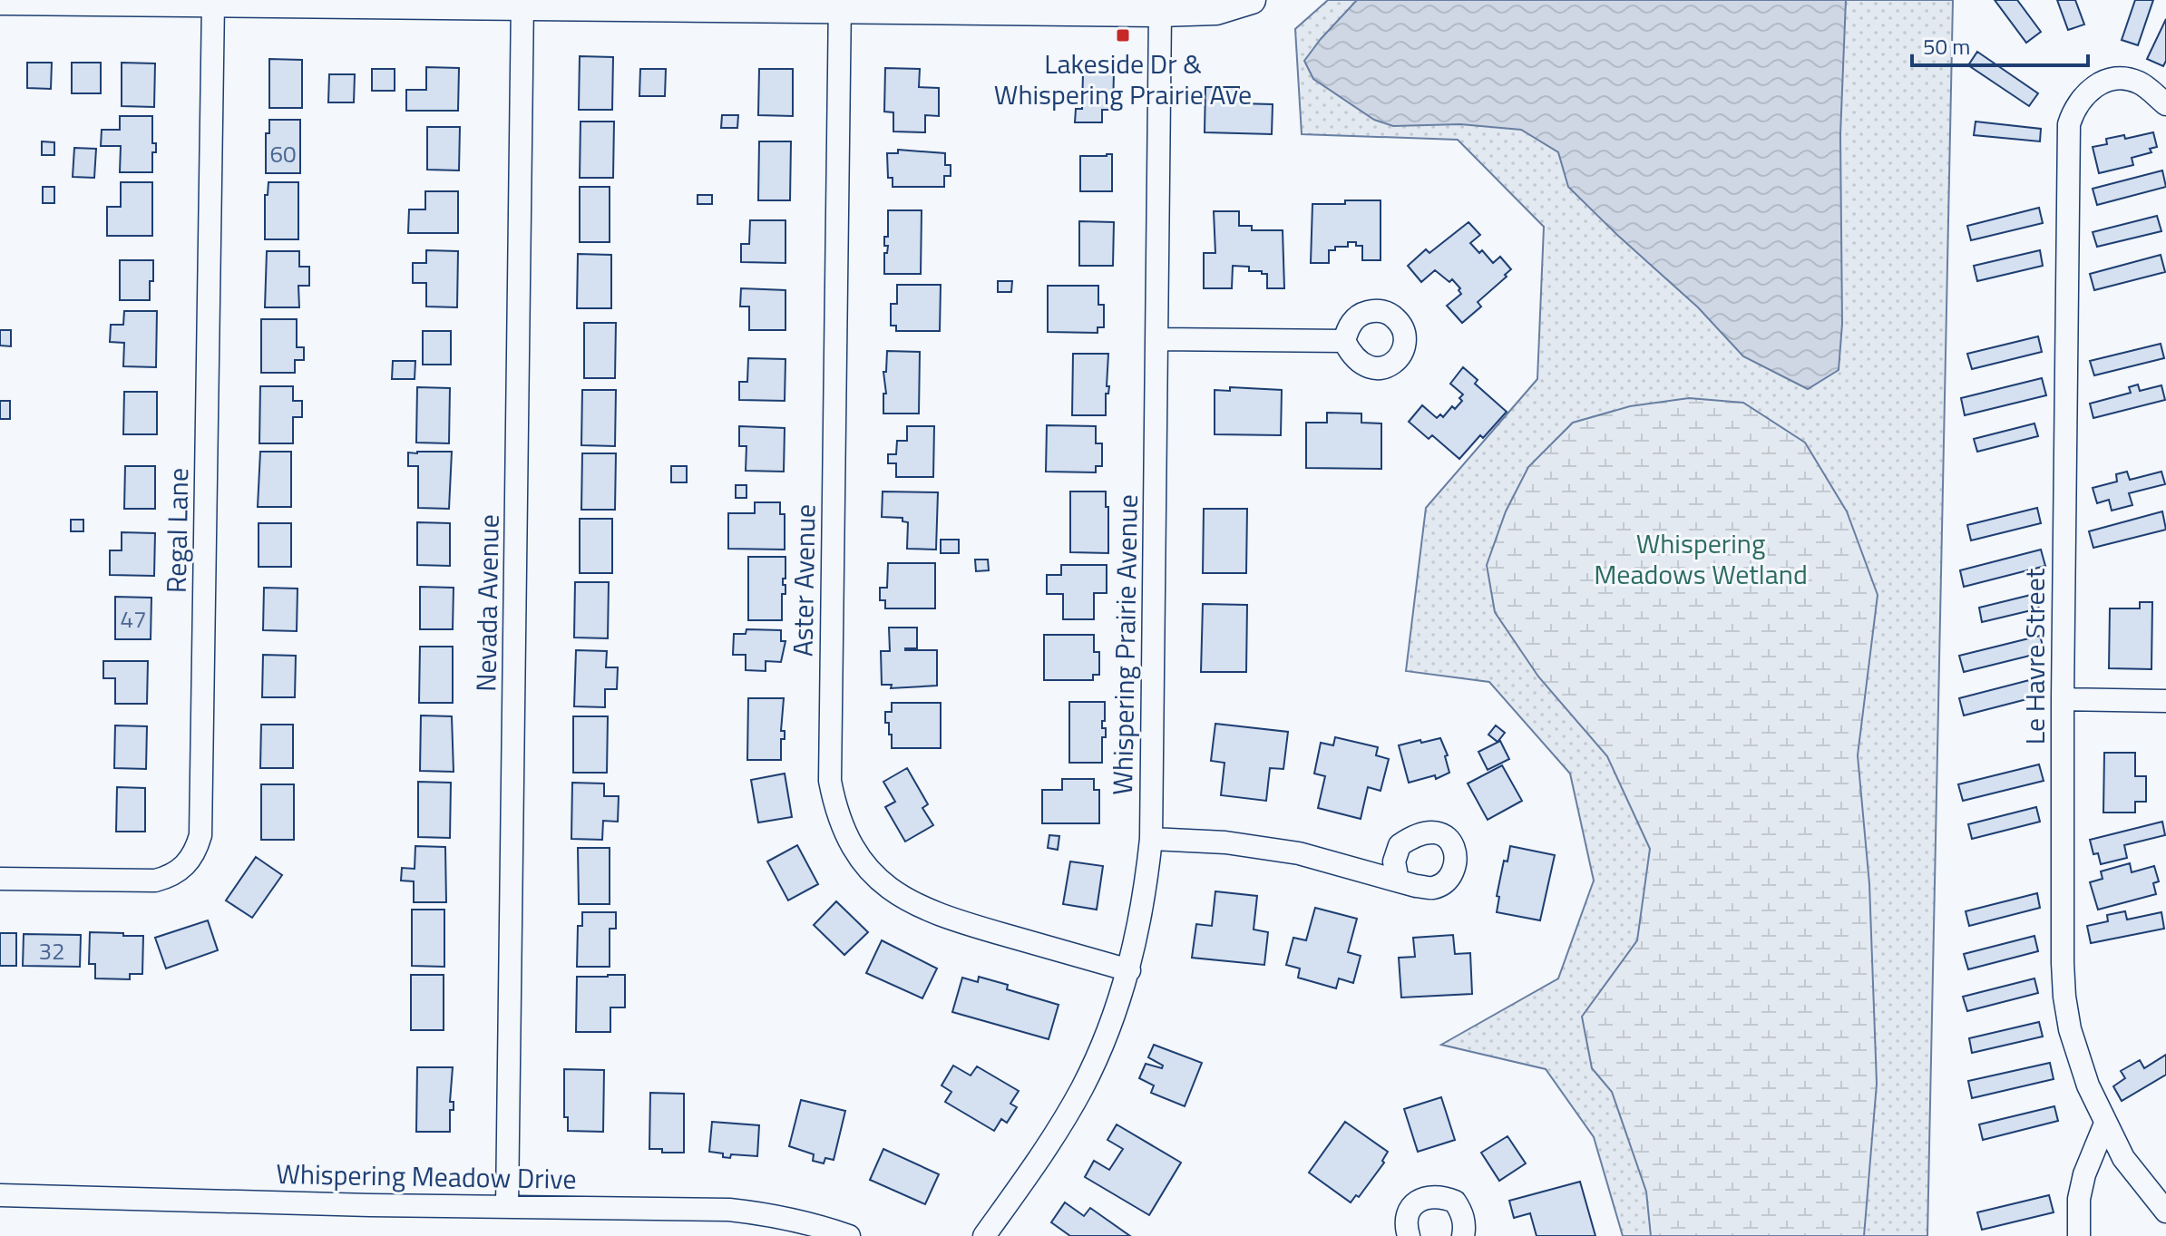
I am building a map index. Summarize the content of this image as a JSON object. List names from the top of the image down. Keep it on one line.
{"streets":{"street":["Regal Lane","Aster Avenue","Nevada Avenue","Whispering Prairie Avenue","Le Havre Street","Whispering Meadow Drive"]},"crossings":[["Aster Avenue","Whispering Prairie Avenue"],["Nevada Avenue","Whispering Meadow Drive"]],"parks":["Whispering Meadows Wetland"],"places":{"transit":["Lakeside Dr & Whispering Prairie Ave"]},"house_numbers":["60","47","32"],"scale_bar":"50 m"}
